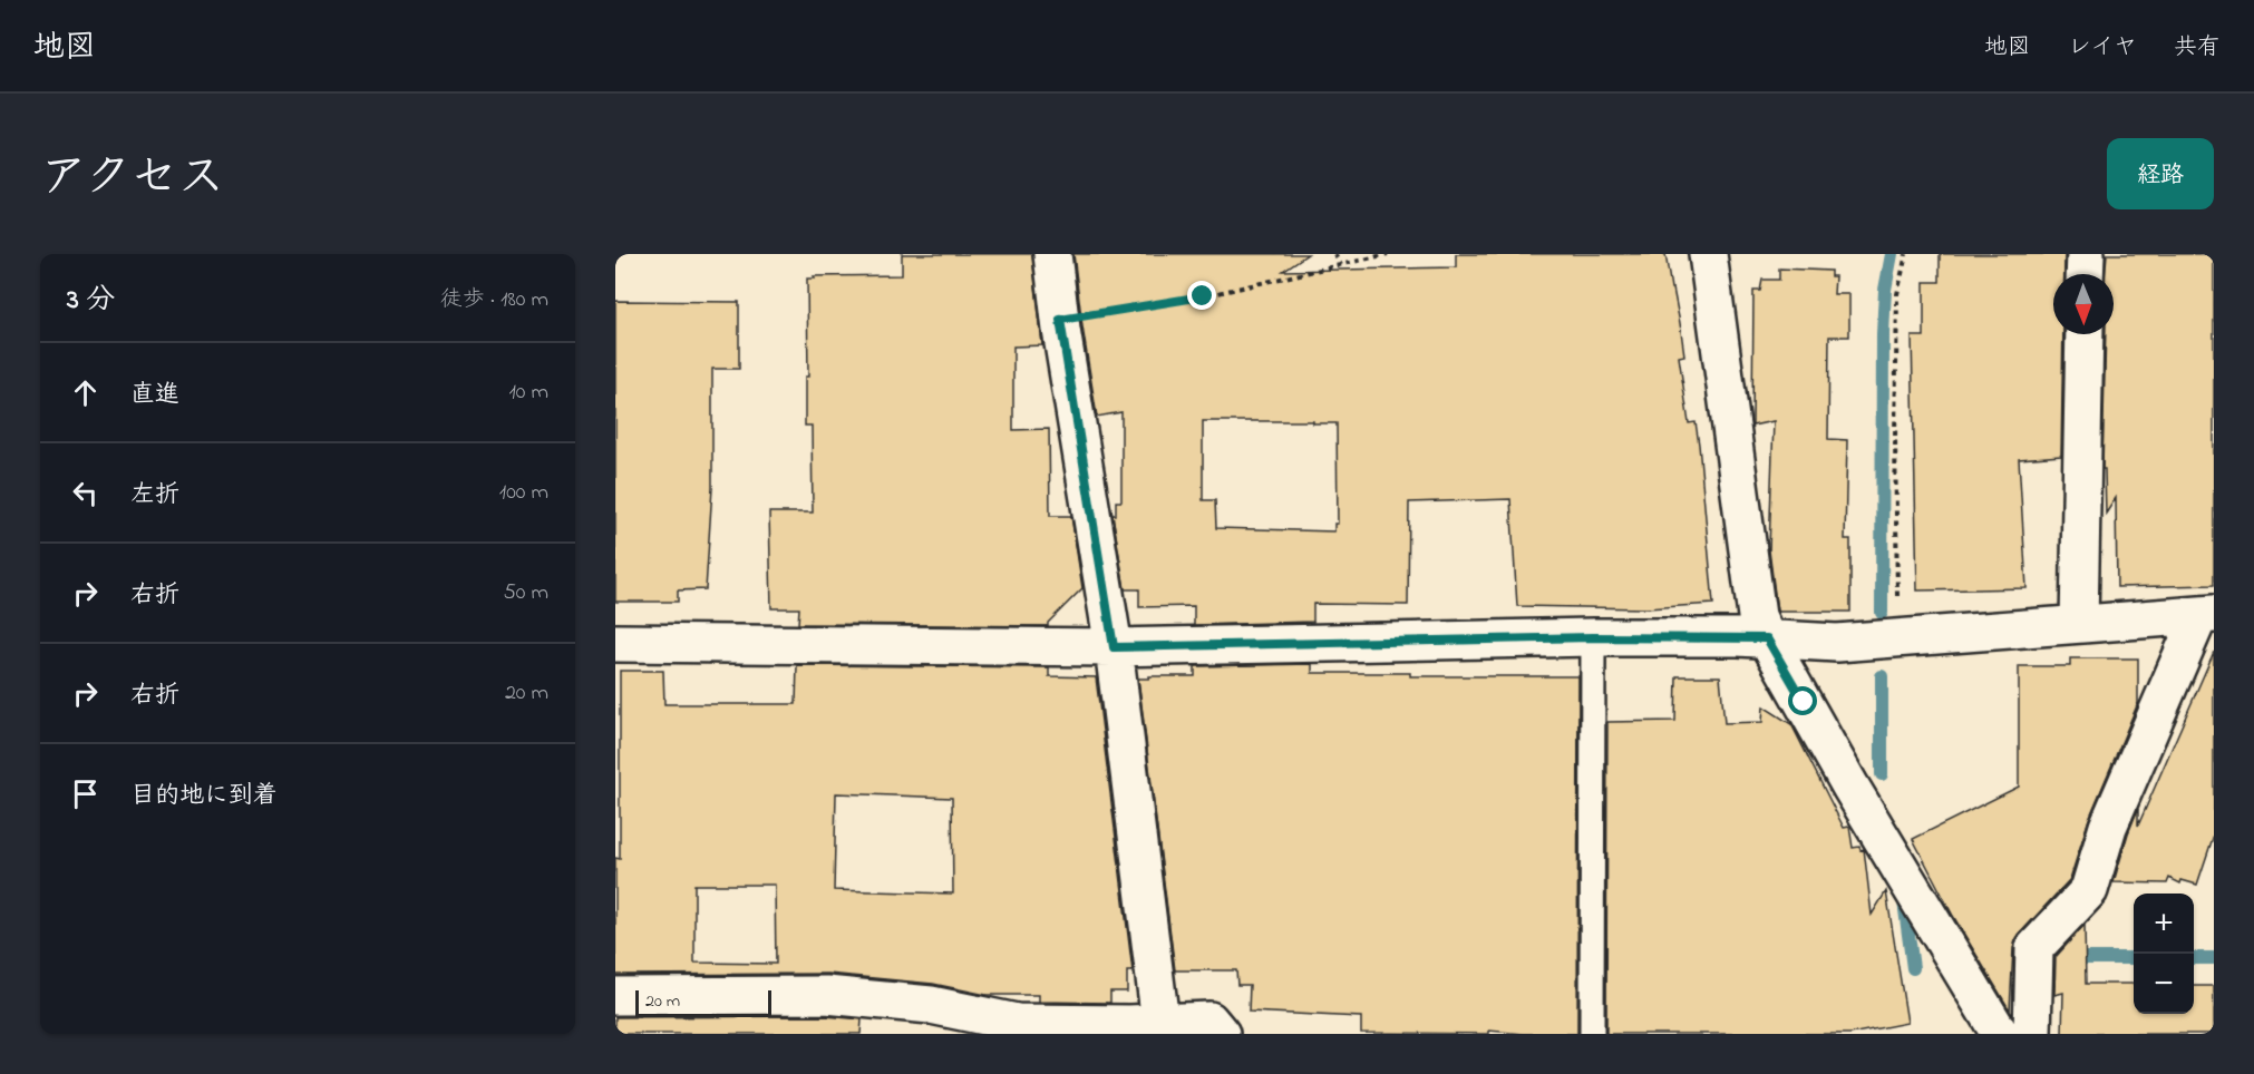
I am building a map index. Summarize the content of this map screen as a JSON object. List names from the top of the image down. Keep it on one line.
{"scale_bar":"20 m","north":"bottom","page":{"header":"地図","nav":["地図","レイヤ","共有"],"title":"アクセス","buttons":"経路","heading":["3 分","徒歩 · 180 m"],"list":[["直進","10 m"],["左折","100 m"],["右折","50 m"],["右折","20 m"],"目的地に到着"],"map_buttons":["+","−"],"scale":"20 m"}}
